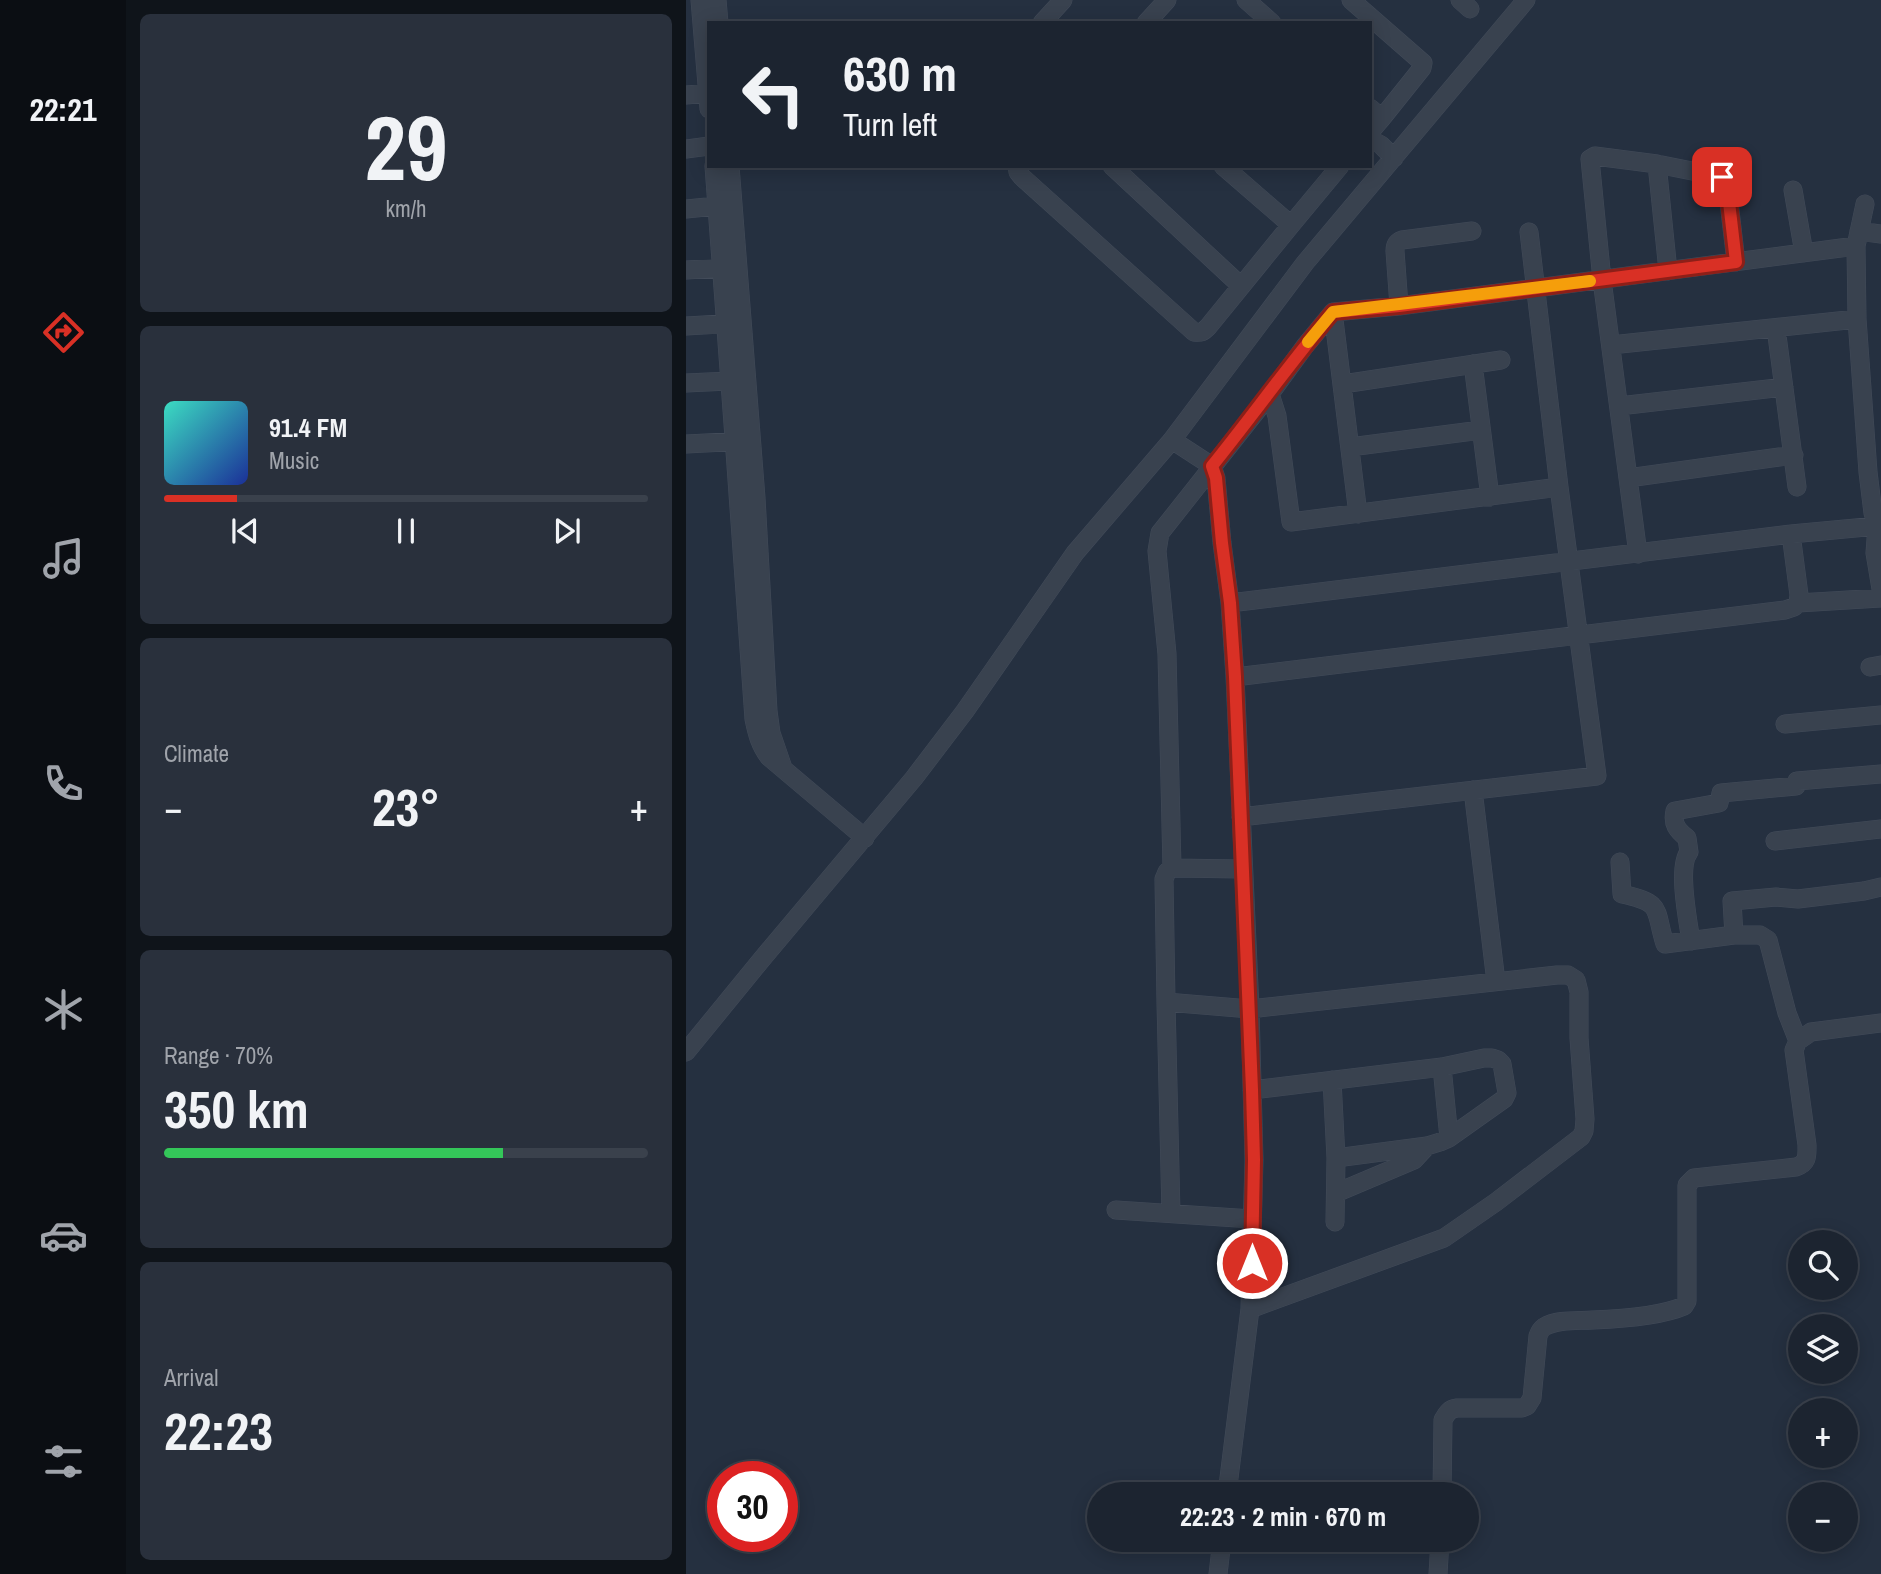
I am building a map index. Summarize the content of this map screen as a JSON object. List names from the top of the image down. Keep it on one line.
{"page":{"tabs":"22:21","tile":[["29","km/h"],"Climate",["Range · 70%","350 km"],["Arrival","22:23"]],"turn":["630 m","Turn left"],"song":["91.4 FM","Music"],"heat":["−","23°","+"],"map_buttons":["+","−"],"limit":"30","trip":"22:23 · 2 min · 670 m"}}
